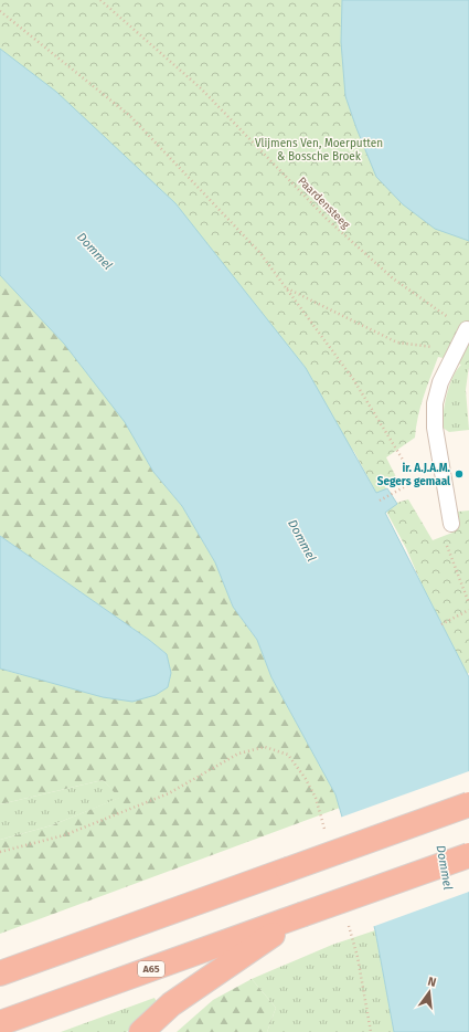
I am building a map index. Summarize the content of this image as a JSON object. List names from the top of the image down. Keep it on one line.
{"streets":{"highway":["A65"],"path":["Paardensteeg"]},"water":["Dommel"],"parks":["Vlijmens Ven, Moerputten & Bossche Broek"],"places":["ir. A.J.A.M. Segers gemaal"],"north":"top"}
